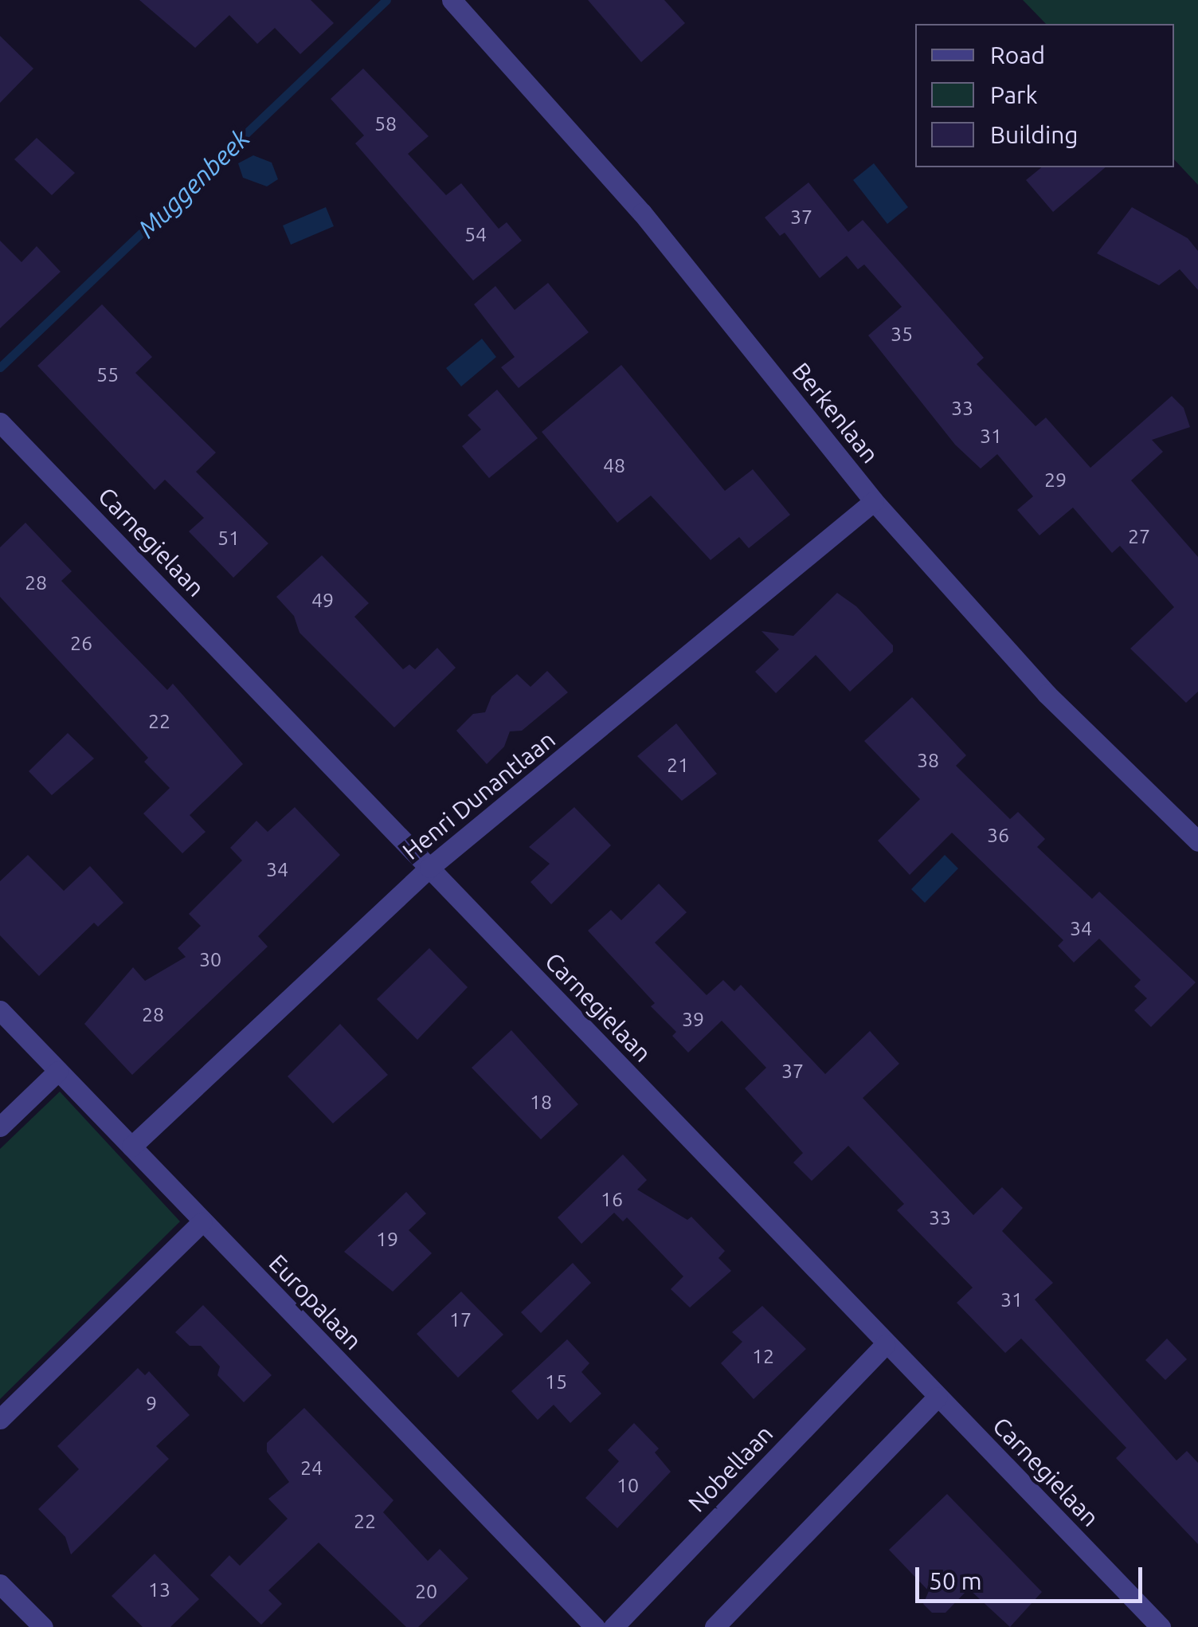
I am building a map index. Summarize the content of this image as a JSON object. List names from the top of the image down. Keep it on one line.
{"streets":{"street":["Berkenlaan","Carnegielaan","Henri Dunantlaan","Europalaan","Nobellaan"]},"crossings":[["Berkenlaan","Henri Dunantlaan"],["Carnegielaan","Henri Dunantlaan"],["Carnegielaan","Nobellaan"],["Henri Dunantlaan","Europalaan"]],"water":["Muggenbeek"],"house_numbers":["58","37","54","35","55","33","31","48","29","27","51","28","49","26","22","38","21","36","34","34","30","28","39","37","18","16","33","19","31","17","12","15","9","24","10","22","13","20"],"legend":["Road","Park","Building"],"scale_bar":"50 m"}
